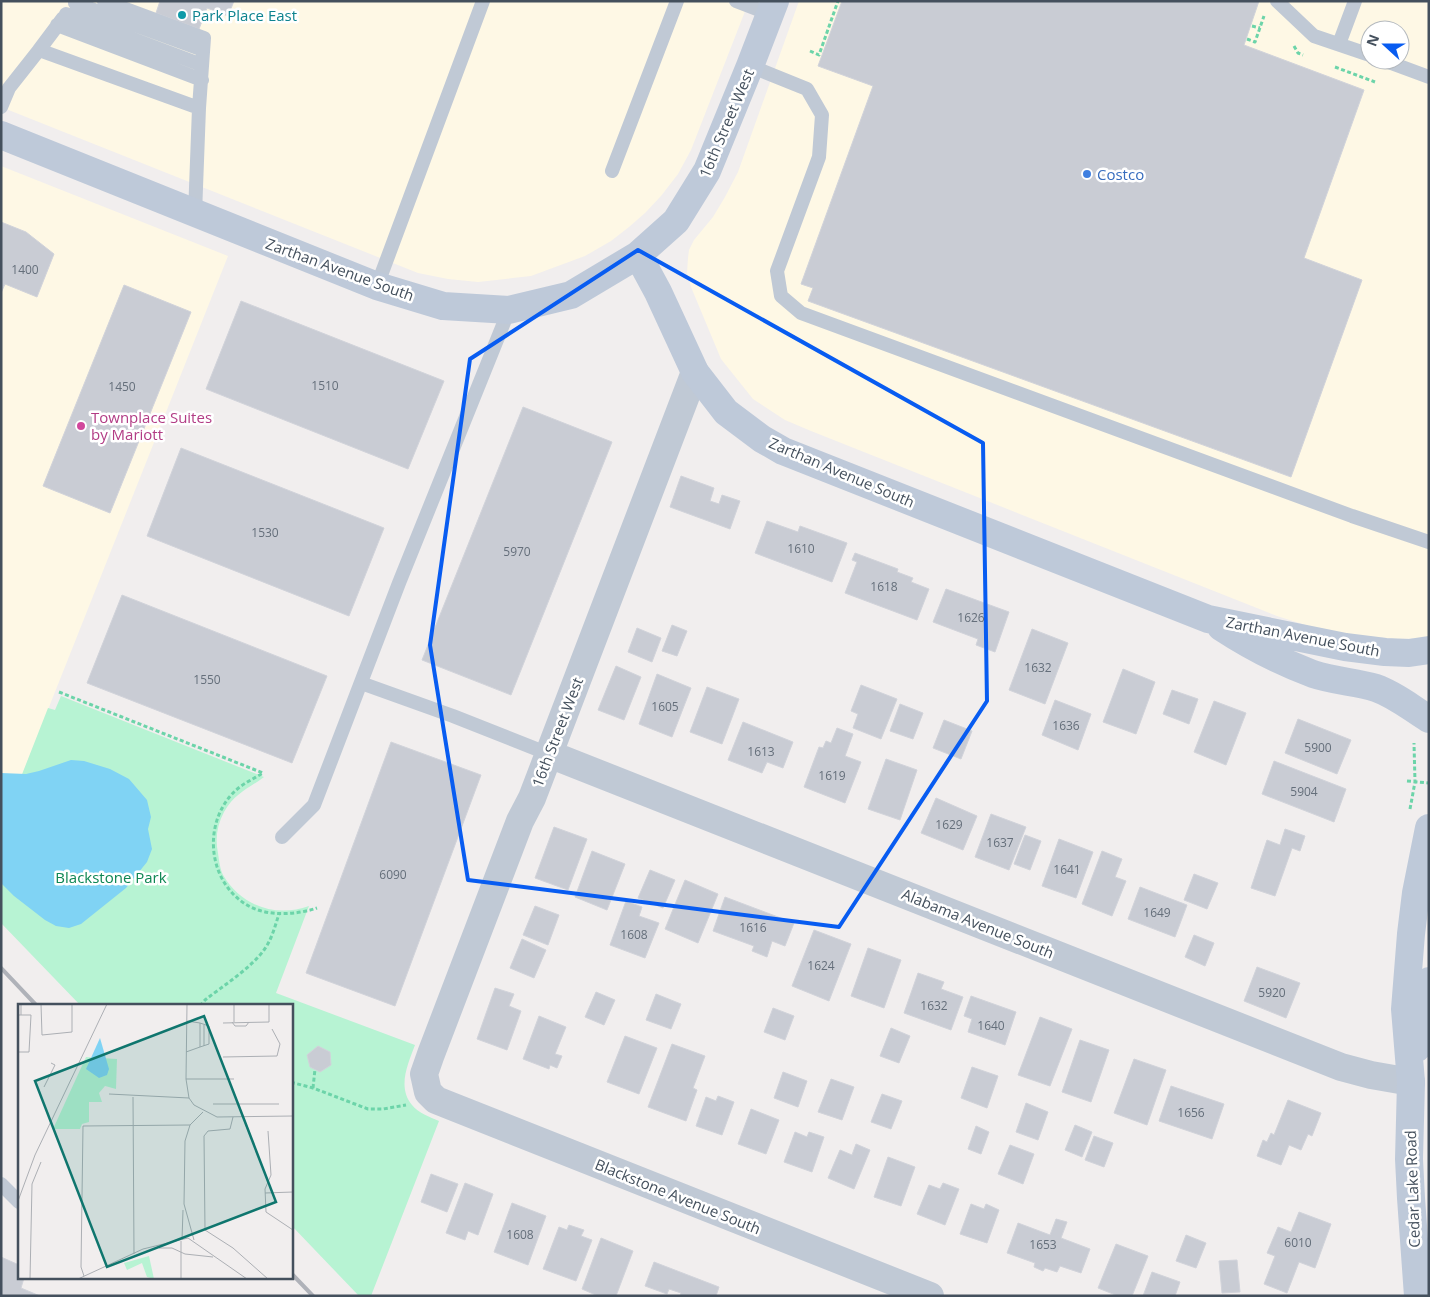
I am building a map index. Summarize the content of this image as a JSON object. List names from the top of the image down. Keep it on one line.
{"streets":{"street":["16th Street West","Zarthan Avenue South","Alabama Avenue South","Cedar Lake Road","Blackstone Avenue South"]},"crossings":[["16th Street West","Zarthan Avenue South"],["16th Street West","Alabama Avenue South"],["16th Street West","Blackstone Avenue South"],["Alabama Avenue South","Cedar Lake Road"]],"parks":["Blackstone Park"],"places":["Park Place East","Costco","Townplace Suites by Mariott"],"house_numbers":["1400","1510","1450","1530","1610","5970","1618","1626","1632","1550","1605","1636","5900","1613","1619","5904","1629","1637","1641","6090","1649","1616","1608","1624","5920","1632","1640","1656","1608","6010","1653"],"north":"left"}
